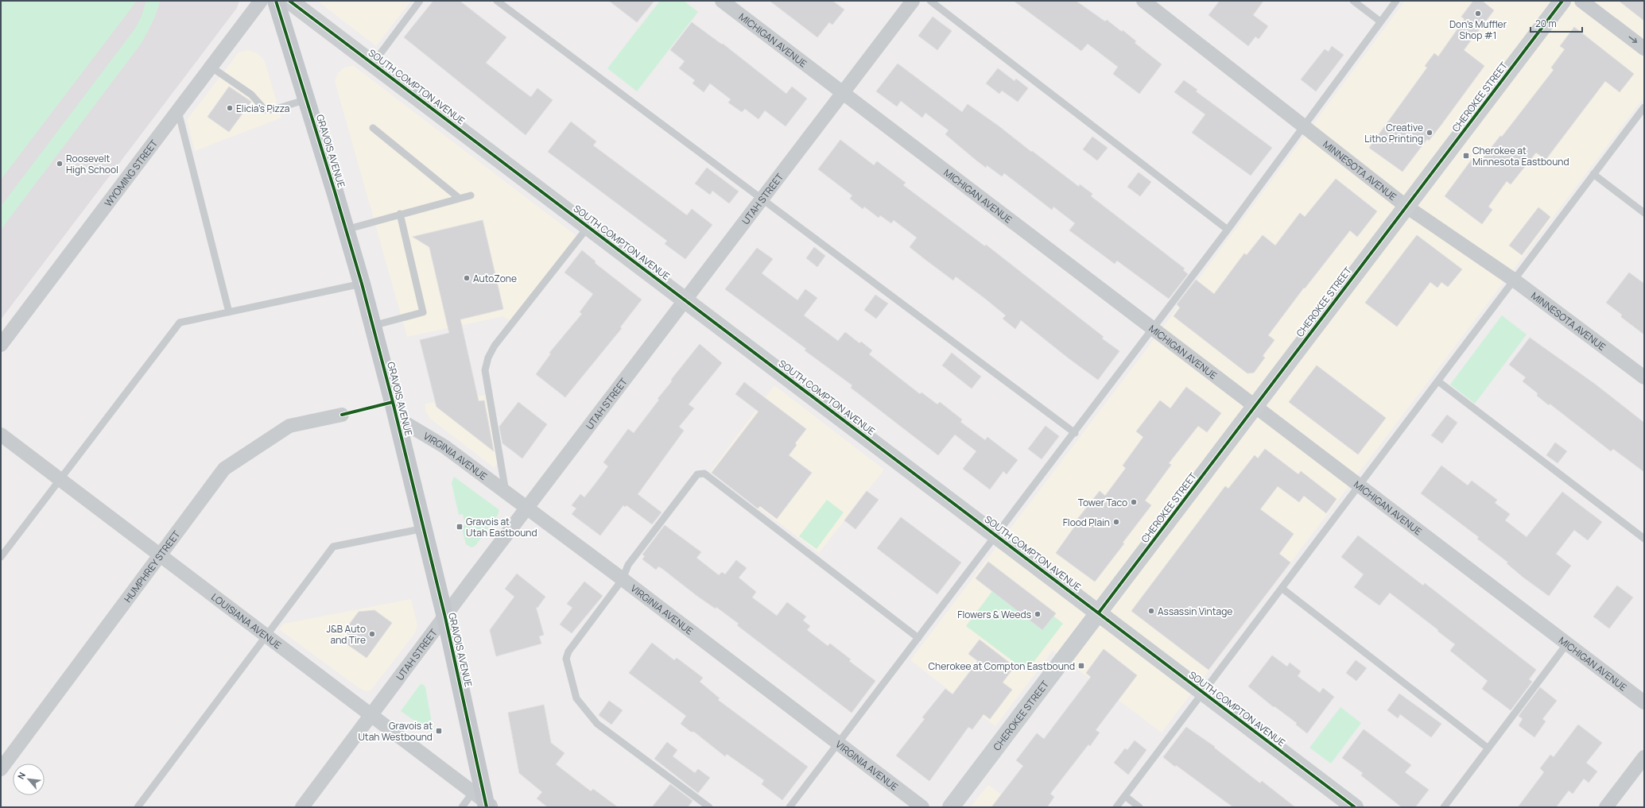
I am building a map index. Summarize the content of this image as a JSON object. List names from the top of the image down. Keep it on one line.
{"streets":{"main road":["GRAVOIS AVENUE"],"street":["MICHIGAN AVENUE","SOUTH COMPTON AVENUE","CHEROKEE STREET","MINNESOTA AVENUE","WYOMING STREET","UTAH STREET","VIRGINIA AVENUE","HUMPHREY STREET","LOUISIANA AVENUE"]},"crossings":[["MICHIGAN AVENUE","CHEROKEE STREET"],["MICHIGAN AVENUE","UTAH STREET"],["SOUTH COMPTON AVENUE","CHEROKEE STREET"],["SOUTH COMPTON AVENUE","UTAH STREET"],["CHEROKEE STREET","MINNESOTA AVENUE"],["GRAVOIS AVENUE","UTAH STREET"],["GRAVOIS AVENUE","VIRGINIA AVENUE"],["GRAVOIS AVENUE","LOUISIANA AVENUE"],["UTAH STREET","VIRGINIA AVENUE"],["UTAH STREET","LOUISIANA AVENUE"],["HUMPHREY STREET","LOUISIANA AVENUE"]],"places":{"other":["Don's Muffler Shop #1","Elicia's Pizza","Creative Litho Printing","Roosevelt High School","AutoZone","Tower Taco","Flood Plain","Assassin Vintage","Flowers & Weeds","J&B Auto and Tire"],"transit":["Cherokee at Minnesota Eastbound","Gravois at Utah Eastbound","Cherokee at Compton Eastbound","Gravois at Utah Westbound"]},"scale_bar":"20 m","north":"top left"}
